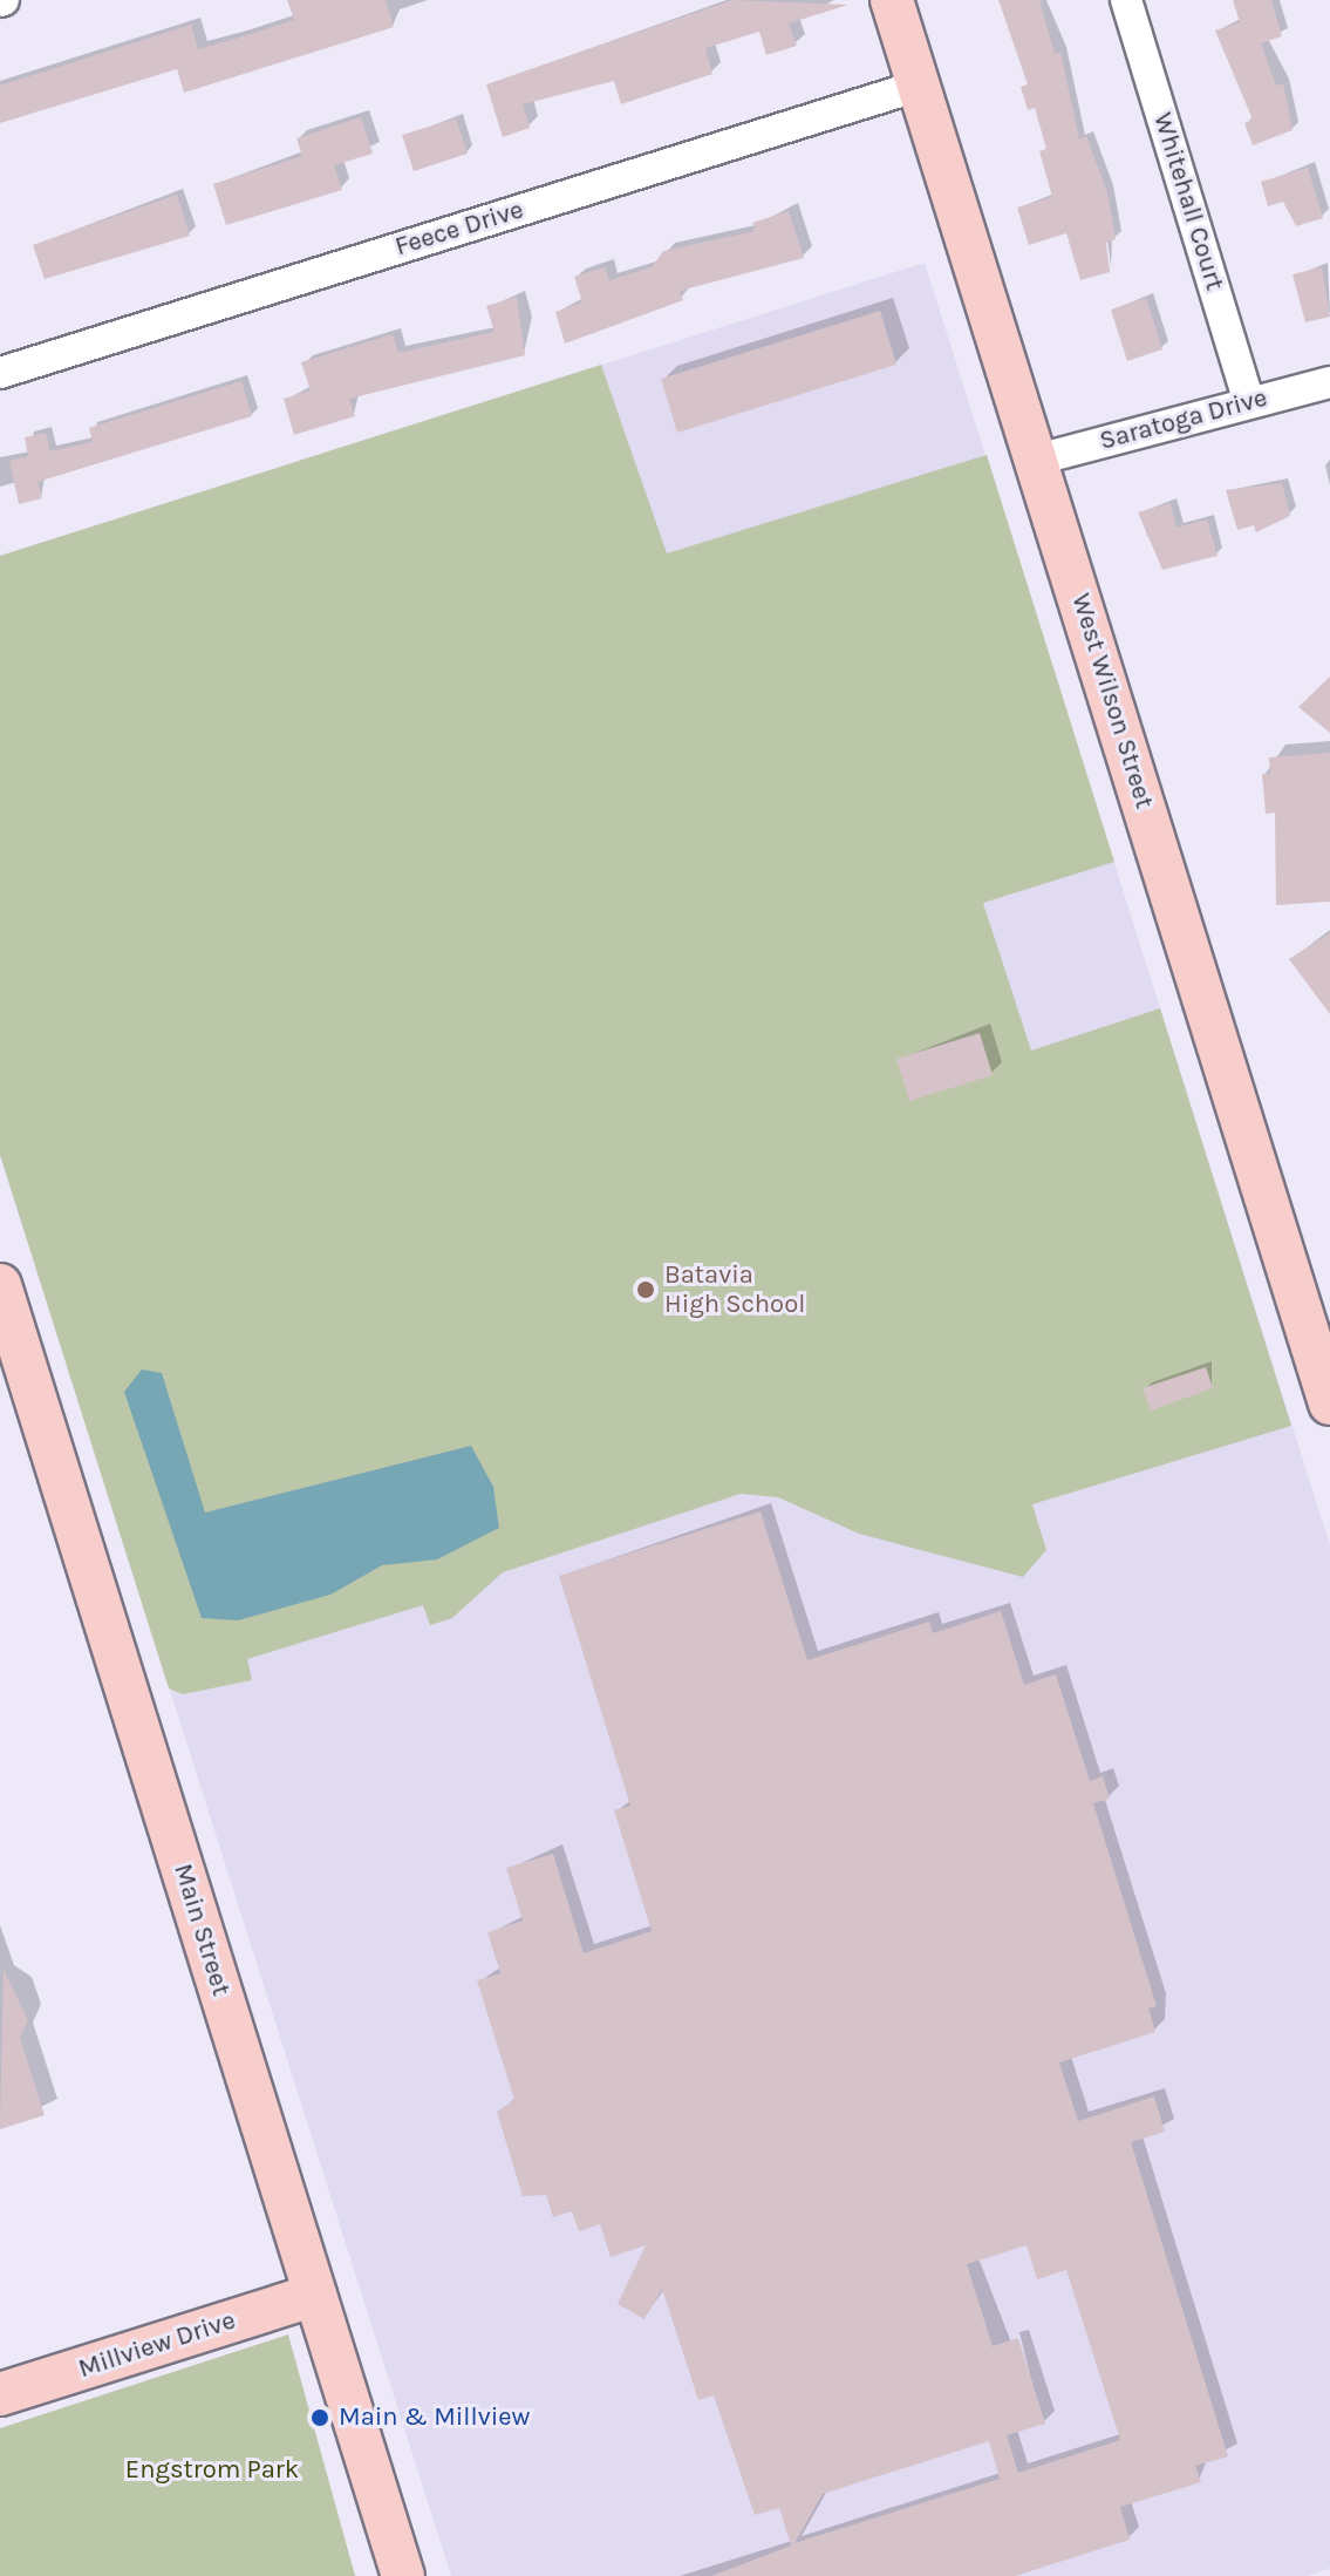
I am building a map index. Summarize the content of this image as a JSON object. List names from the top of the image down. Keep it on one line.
{"streets":{"main road":["West Wilson Street","Main Street","Millview Drive"],"street":["Whitehall Court","Feece Drive","Saratoga Drive"]},"crossings":[["Whitehall Court","Saratoga Drive"],["Feece Drive","West Wilson Street"],["Saratoga Drive","West Wilson Street"],["Main Street","Millview Drive"]],"parks":["Engstrom Park"],"places":["Batavia High School","Main & Millview"]}
